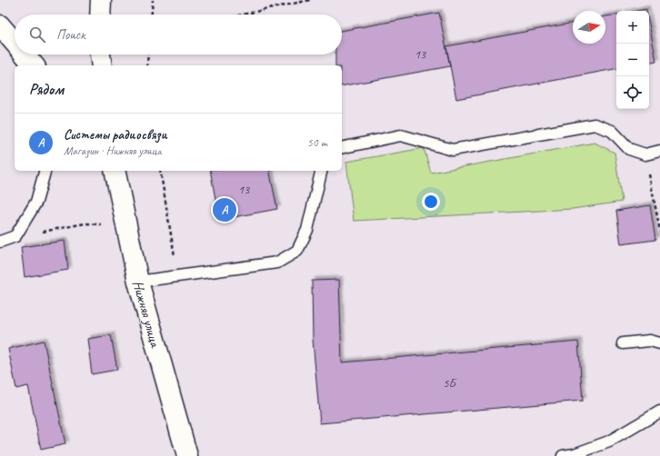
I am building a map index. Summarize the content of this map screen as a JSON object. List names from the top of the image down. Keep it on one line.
{"streets":{"street":["Нижняя улица"]},"house_numbers":["13","13","5Б"],"north":"right","page":{"map_buttons":["+","−"],"search":"Поиск","heading":"Рядом","list":[{"mark":"A","name":"Системы радиосвязи","note":"Магазин · Нижняя улица","value":"50 m"}],"pins":"A"}}
